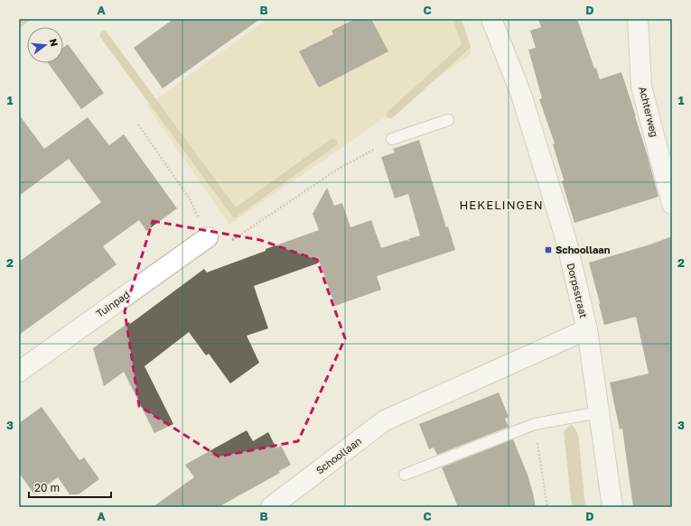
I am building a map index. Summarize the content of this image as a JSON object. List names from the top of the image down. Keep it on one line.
{"streets":{"street":["Achterweg","Dorpsstraat","Tuinpad","Schoollaan"]},"crossings":[["Dorpsstraat","Schoollaan"]],"districts":["HEKELINGEN"],"places":{"transit":["Schoollaan"]},"scale_bar":"20 m","north":"right","grid":{"columns":["A","B","C","D"],"rows":["1","2","3"]}}
